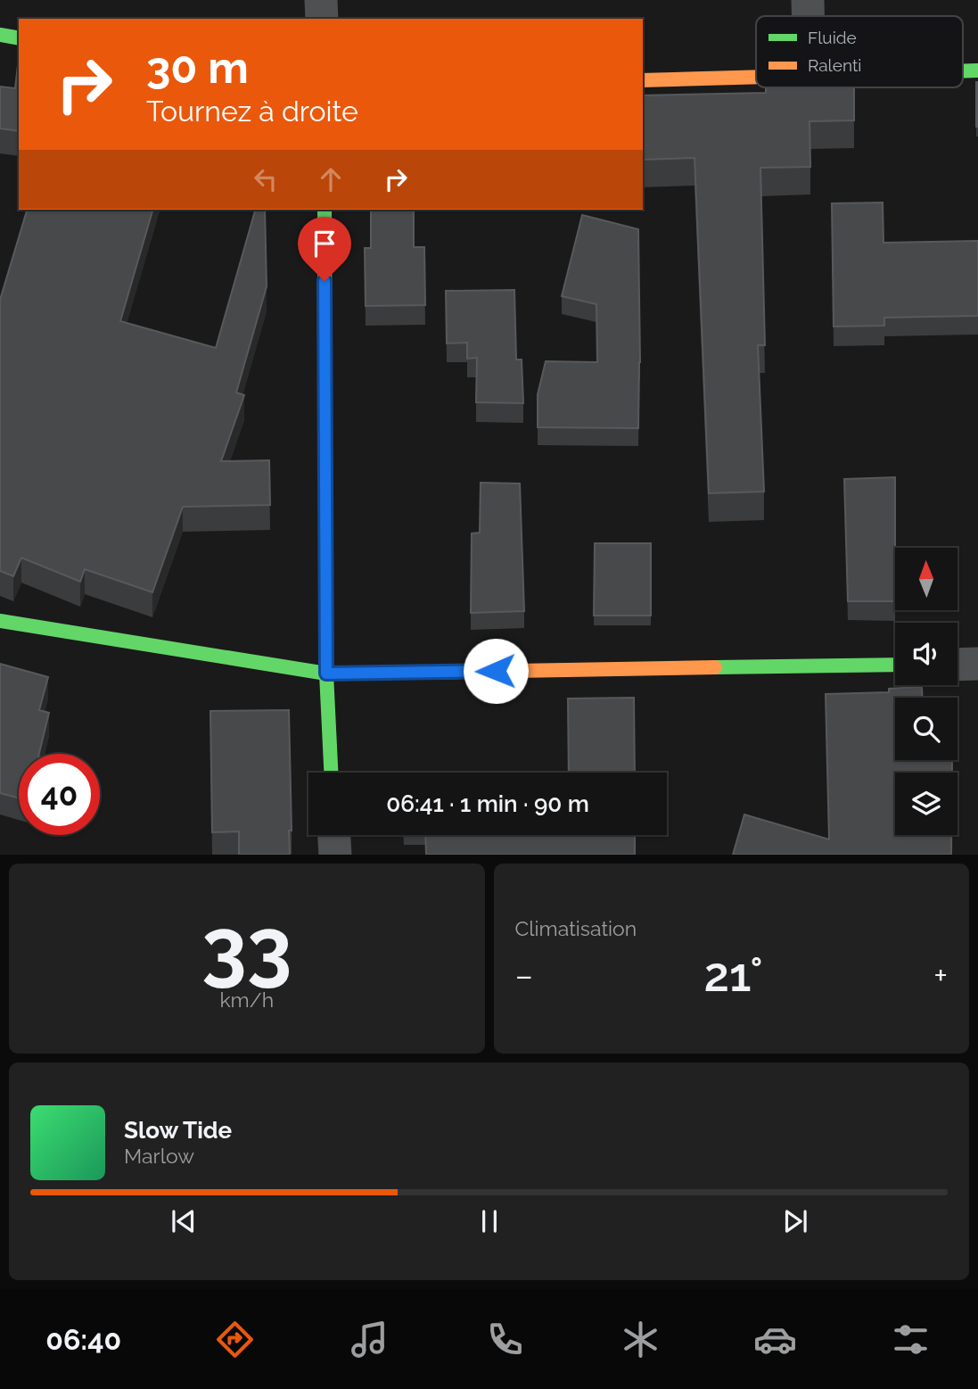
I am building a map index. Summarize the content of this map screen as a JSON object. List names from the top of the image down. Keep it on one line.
{"legend":["Fluide","Ralenti"],"north":"top","page":{"turn":["30 m","Tournez à droite"],"limit":"40","trip":"06:41 · 1 min · 90 m","tile":[["33","km/h"],"Climatisation"],"heat":["−","21°","+"],"song":["Slow Tide","Marlow"],"tabs":"06:40"}}
